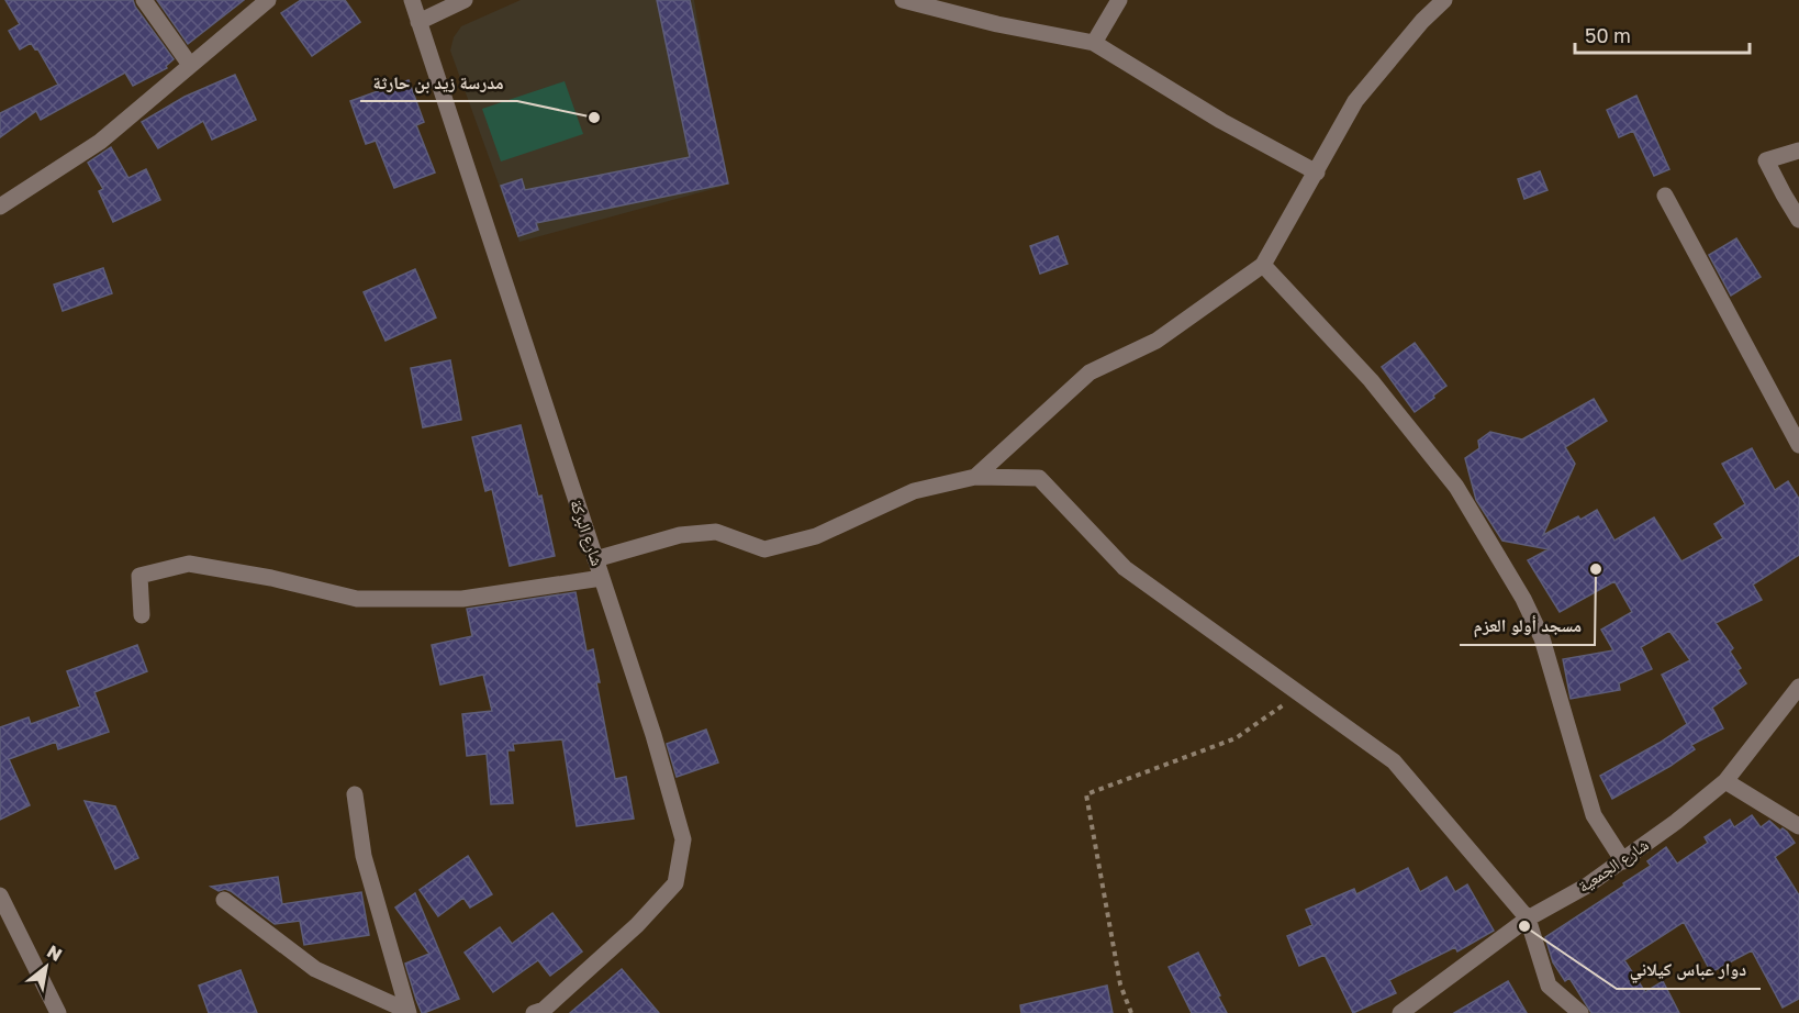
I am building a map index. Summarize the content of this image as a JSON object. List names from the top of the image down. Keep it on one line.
{"streets":{"street":["شارع البركة","شارع الجمعية"]},"places":["مدرسة زيد بن حارثة","مسجد أولو العزم","دوار عباس كيلاني"],"scale_bar":"50 m","north":"top right"}
